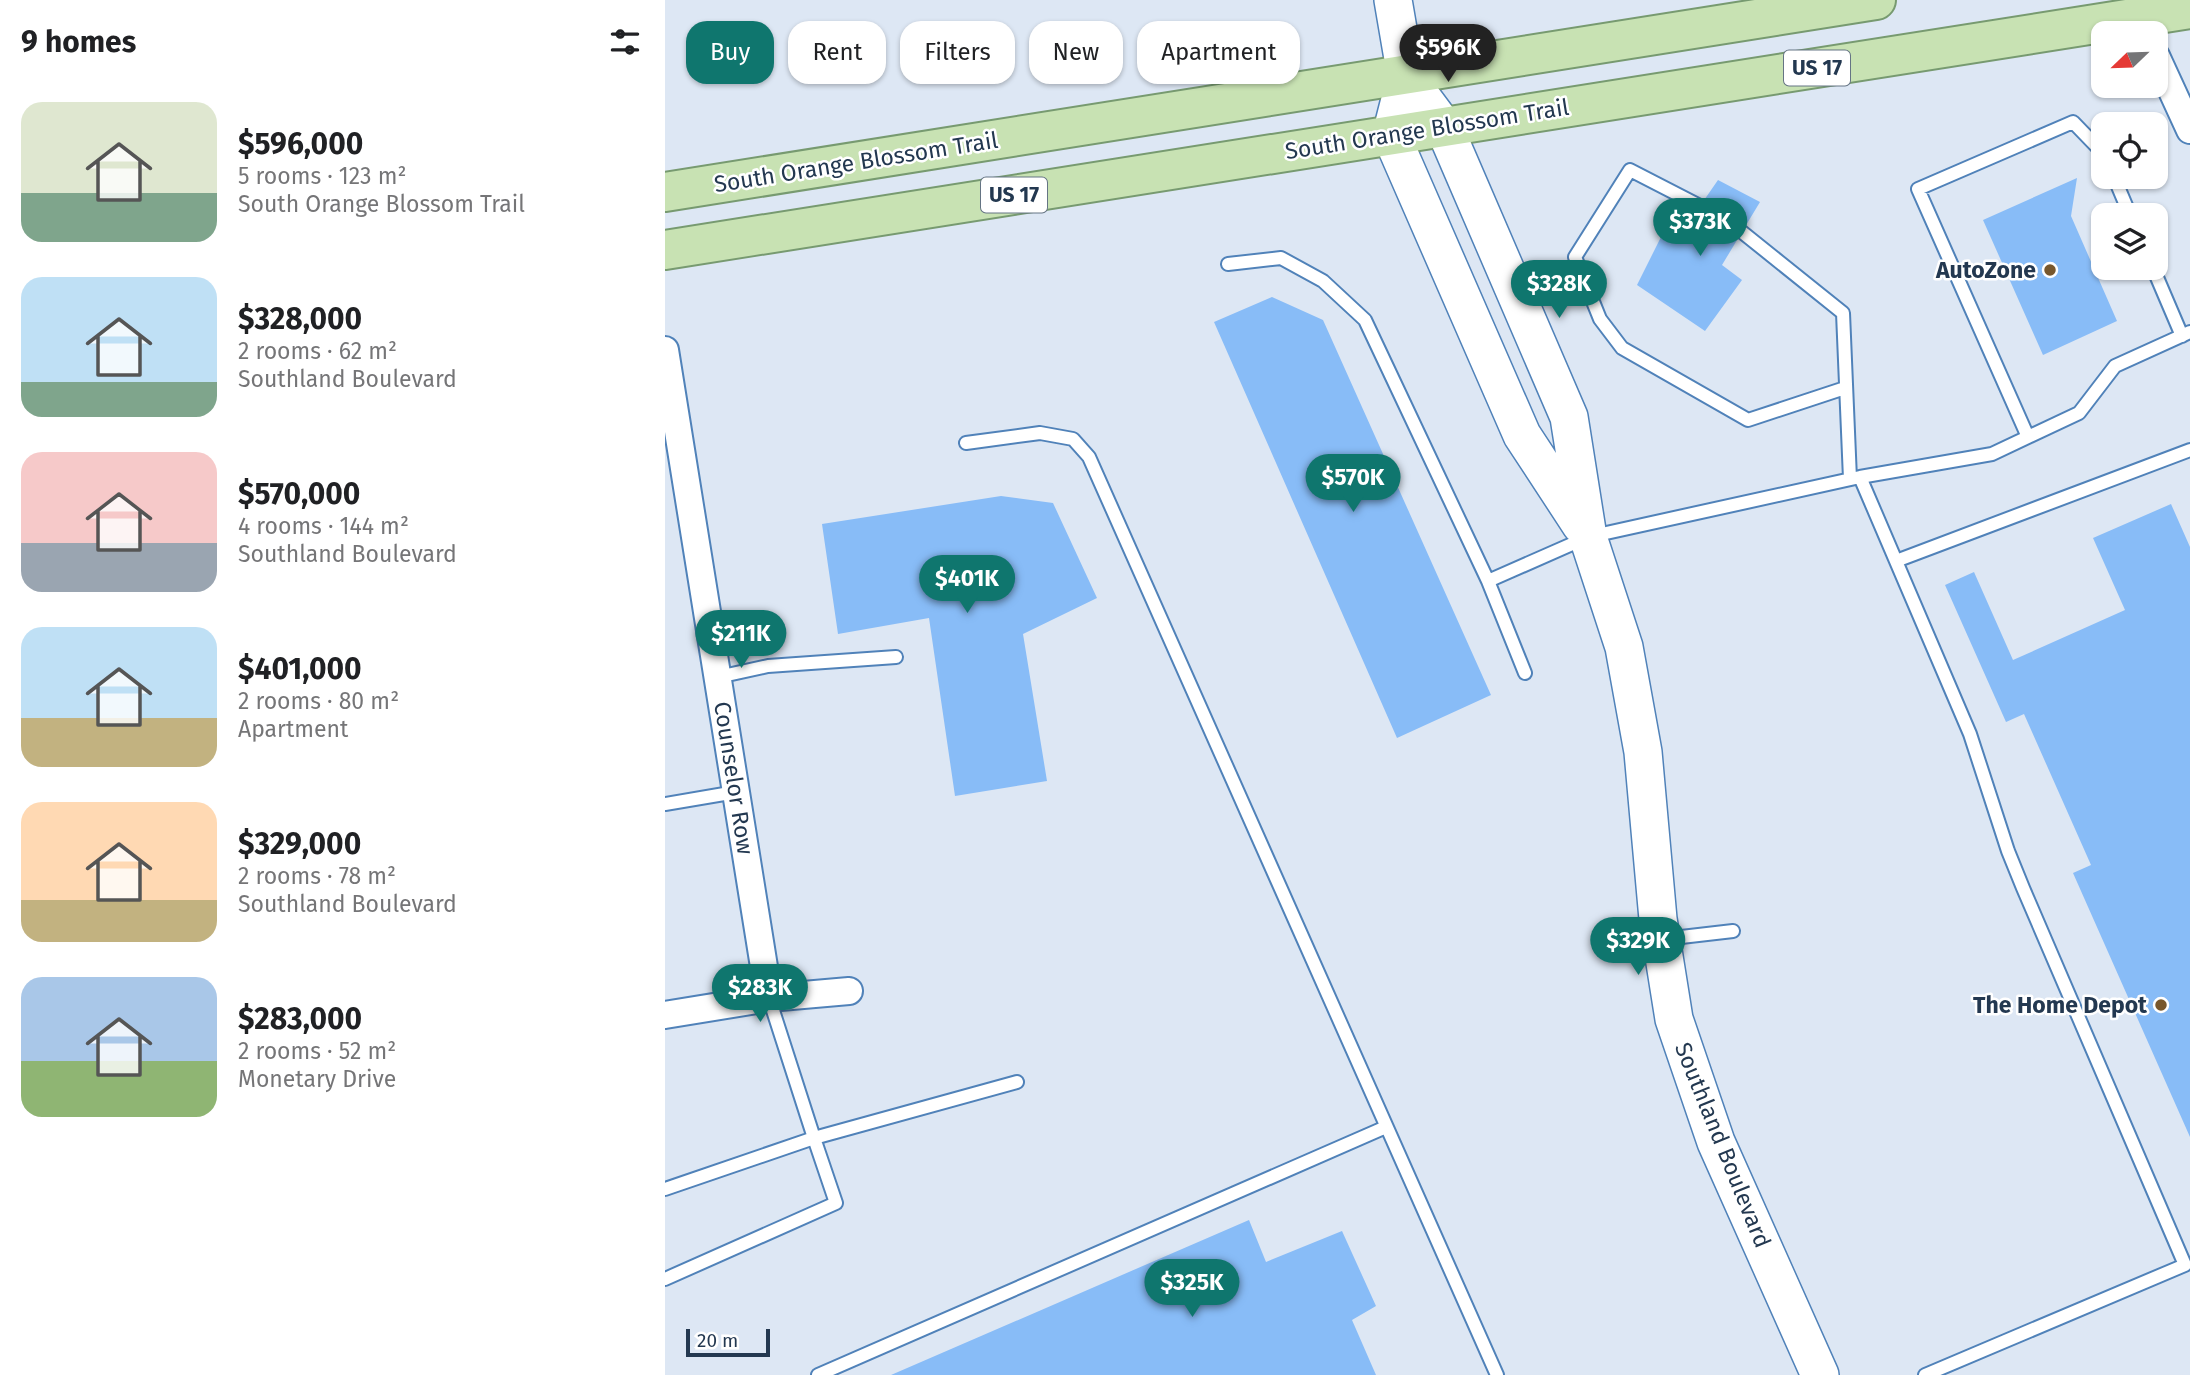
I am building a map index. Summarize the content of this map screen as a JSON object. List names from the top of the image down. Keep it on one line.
{"streets":{"main road":["US 17","South Orange Blossom Trail"],"street":["Counselor Row","Southland Boulevard"]},"crossings":[["South Orange Blossom Trail","Southland Boulevard"]],"places":["AutoZone","The Home Depot"],"scale_bar":"20 m","north":"bottom left","page":{"heading":"9 homes","chip":["Buy","Rent","Filters","New","Apartment"],"price":["$596K","$373K","$328K","$570K","$401K","$211K","$329K","$283K","$325K"],"list":[{"name":"$596,000","note":"5 rooms · 123 m² · South Orange Blossom Trail"},{"name":"$328,000","note":"2 rooms · 62 m² · Southland Boulevard"},{"name":"$570,000","note":"4 rooms · 144 m² · Southland Boulevard"},{"name":"$401,000","note":"2 rooms · 80 m² · Apartment"},{"name":"$329,000","note":"2 rooms · 78 m² · Southland Boulevard"},{"name":"$283,000","note":"2 rooms · 52 m² · Monetary Drive"}],"scale":"20 m"}}
